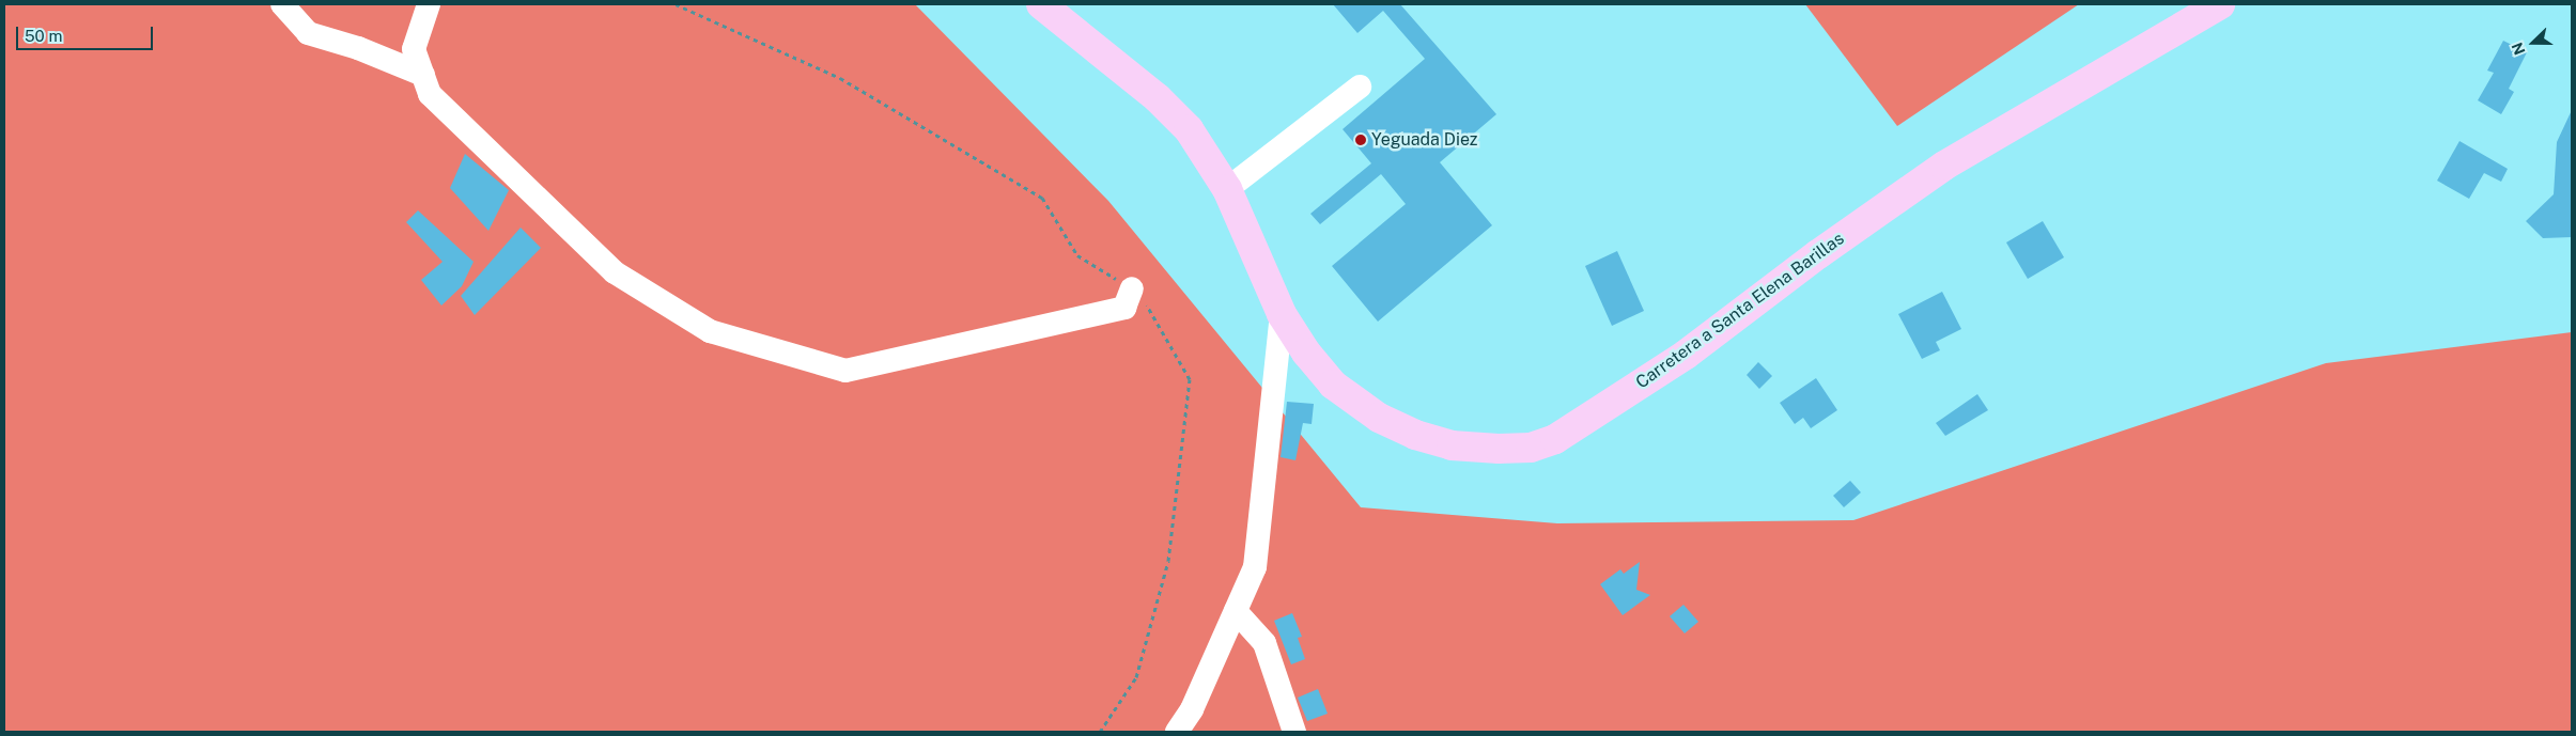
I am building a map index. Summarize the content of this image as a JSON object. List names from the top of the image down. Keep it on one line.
{"streets":{"main road":["Carretera a Santa Elena Barillas"]},"places":["Yeguada Diez"],"scale_bar":"50 m","north":"left"}
